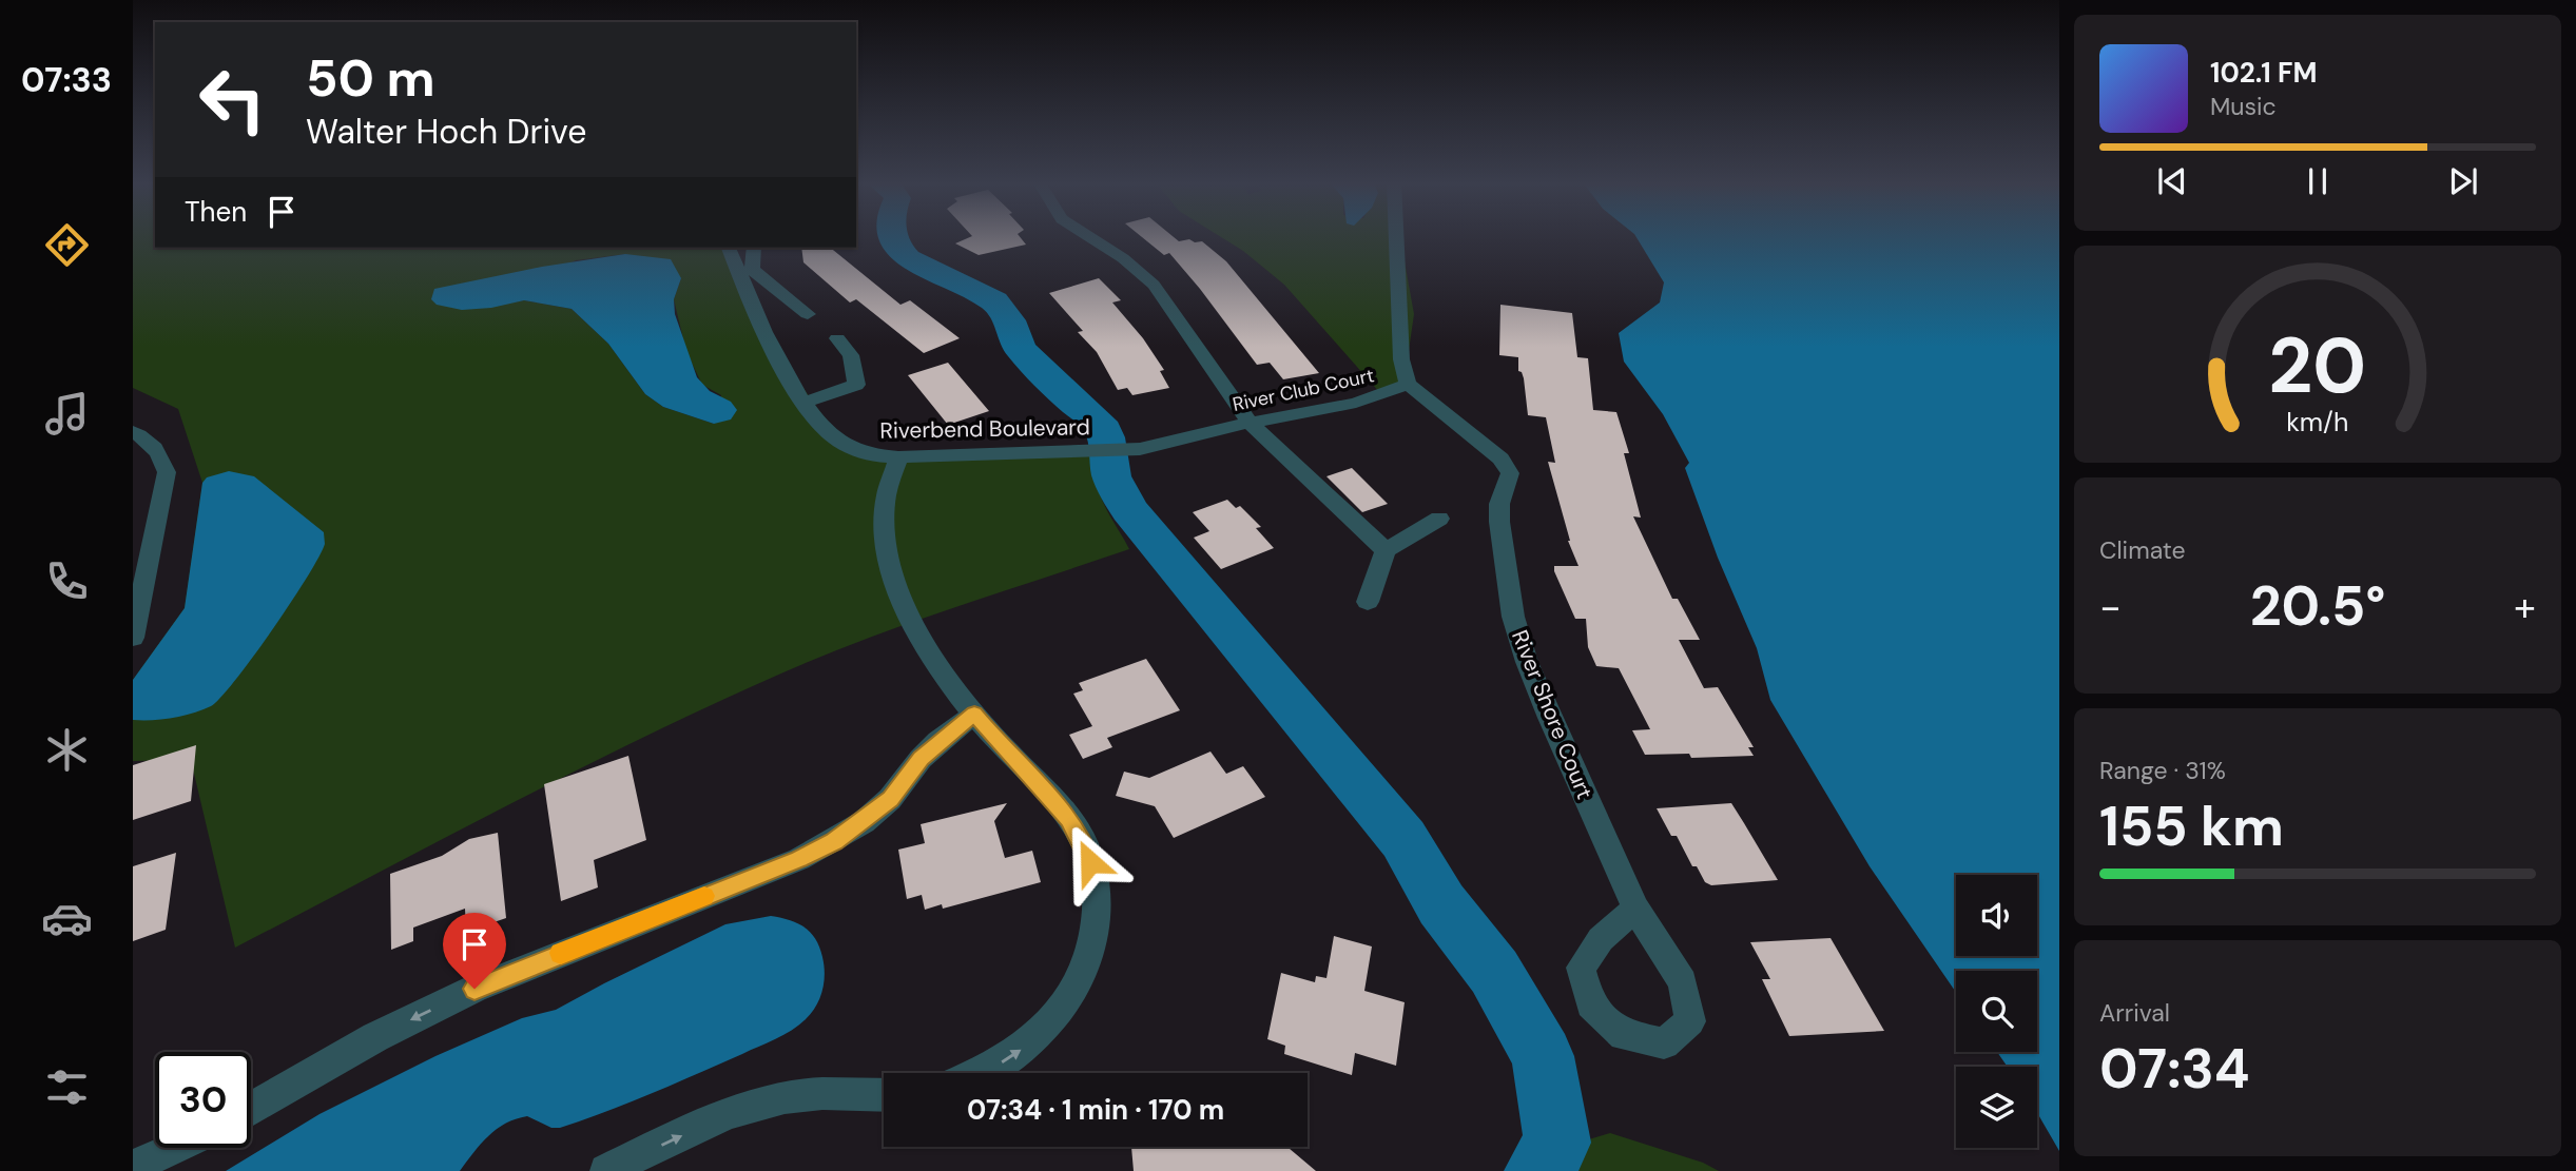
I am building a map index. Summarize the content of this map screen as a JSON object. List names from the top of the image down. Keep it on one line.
{"streets":{"street":["River Club Court","Riverbend Boulevard","River Shore Court"]},"crossings":[["River Club Court","Riverbend Boulevard"],["River Club Court","River Shore Court"]],"page":{"tabs":"07:33","turn":["50 m","Walter Hoch Drive"],"song":["102.1 FM","Music"],"then":"Then","tile":["Climate",["Range · 31%","155 km"],["Arrival","07:34"]],"heat":["−","20.5°","+"],"limit":"30","trip":"07:34 · 1 min · 170 m","gauge":["20","km/h"]}}
